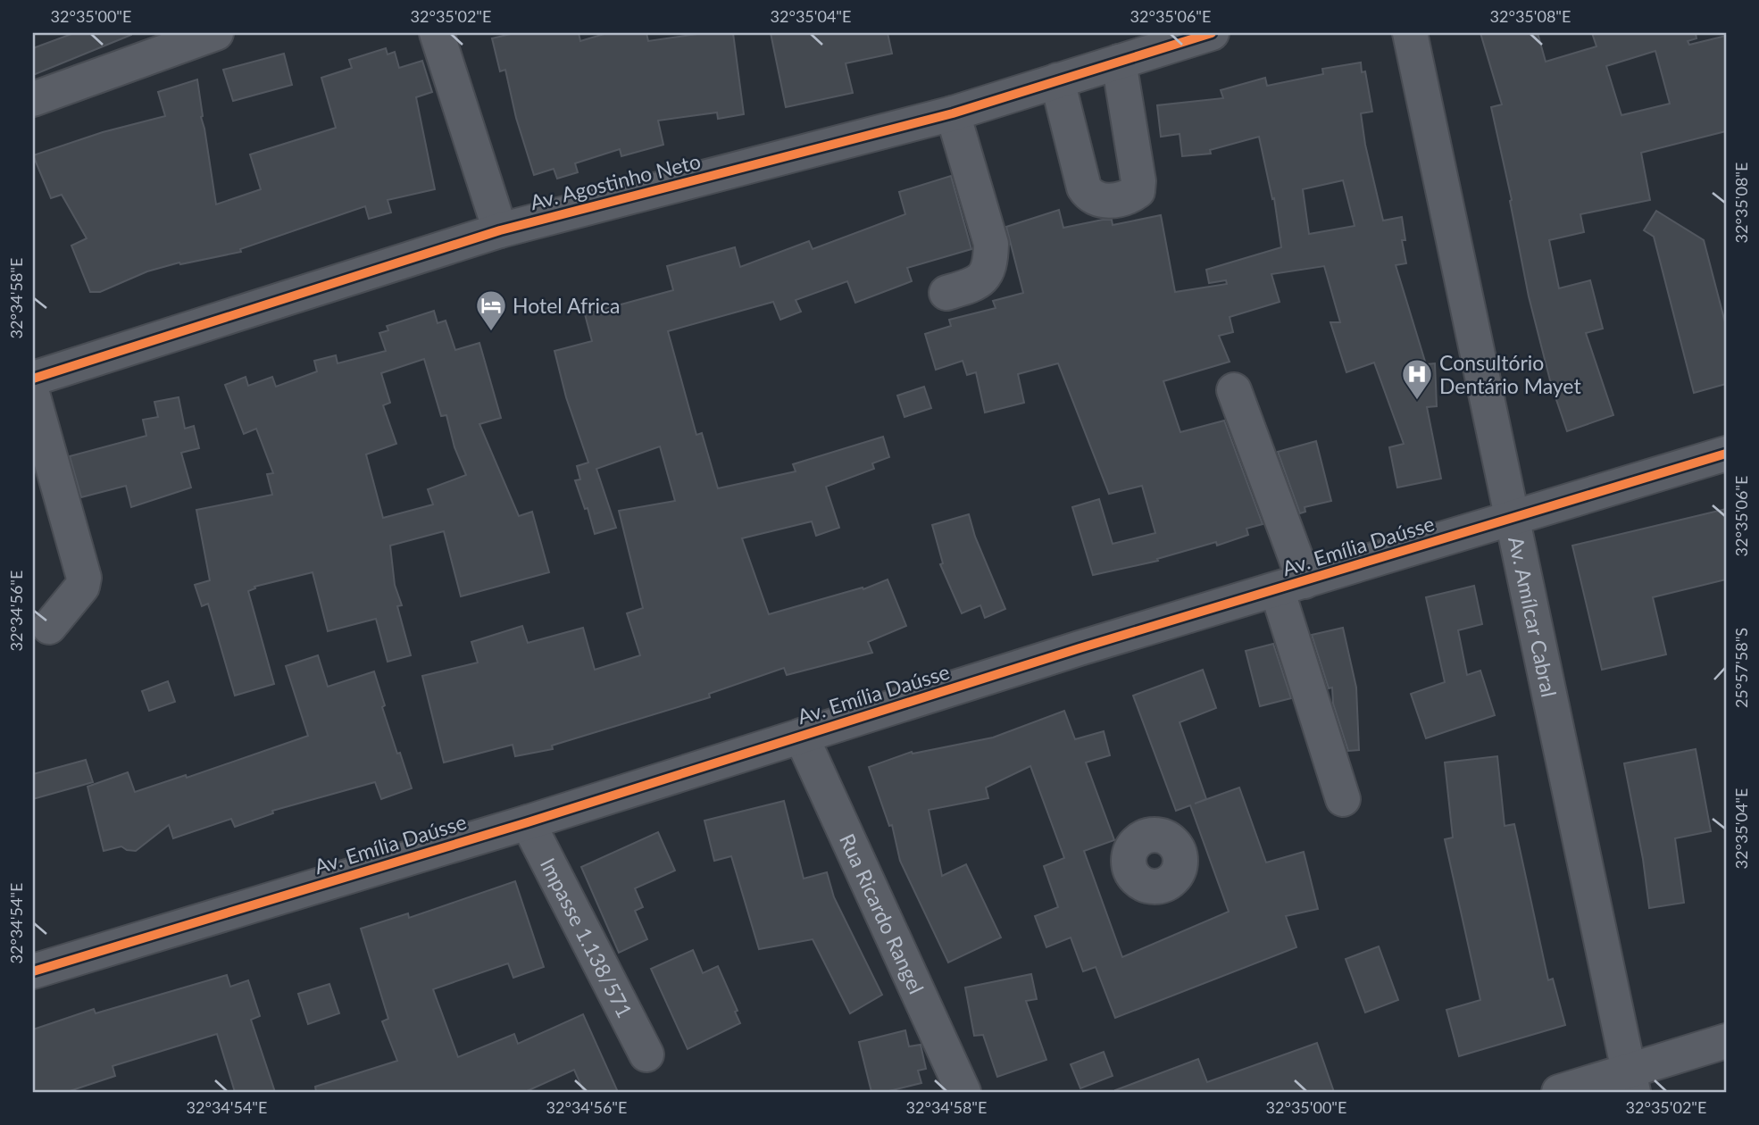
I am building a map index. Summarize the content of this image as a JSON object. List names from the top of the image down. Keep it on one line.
{"streets":{"street":["Av. Agostinho Neto","Av. Emília Daússe","Av. Amílcar Cabral","Rua Ricardo Rangel","Impasse 1.138/571"]},"crossings":[["Av. Emília Daússe","Av. Amílcar Cabral"],["Av. Emília Daússe","Rua Ricardo Rangel"],["Av. Emília Daússe","Impasse 1.138/571"]],"places":{"hotel":["Hotel Africa"],"hospital":["Consultório Dentário Mayet"]},"coordinates":["32°35'00\"E","32°35'02\"E","32°35'04\"E","32°35'06\"E","32°35'08\"E","32°34'58\"E","32°34'56\"E","25°57'58\"S","32°34'54\"E"]}
